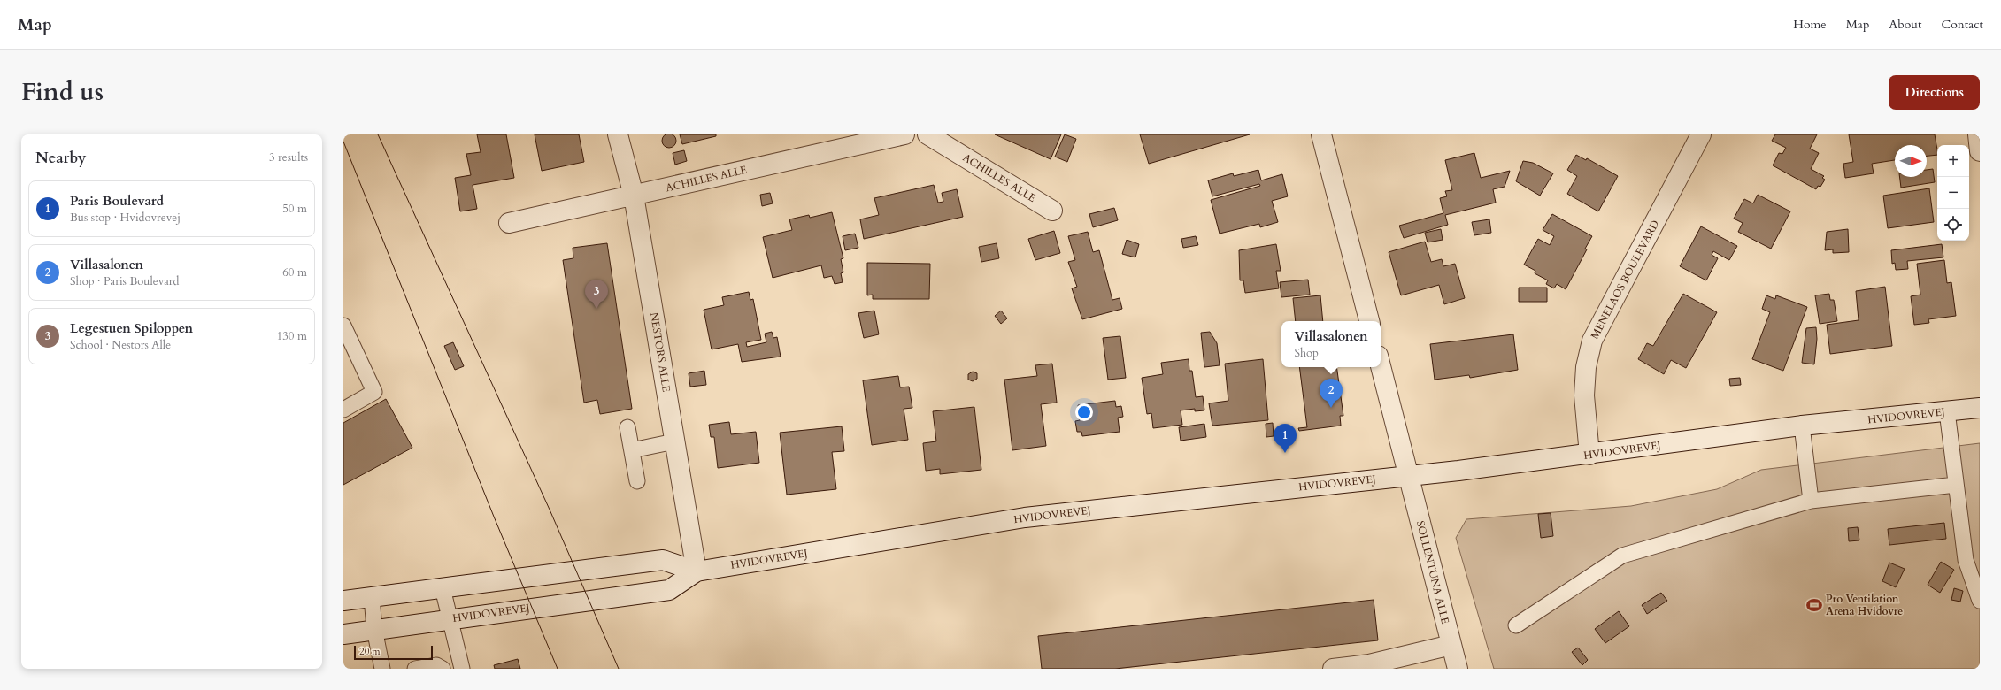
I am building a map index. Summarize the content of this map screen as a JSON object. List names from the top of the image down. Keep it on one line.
{"streets":{"street":["ACHILLES ALLE","MENELAOS BOULEVARD","NESTORS ALLE","HVIDOVREVEJ","SOLLENTUNA ALLE"]},"crossings":[["ACHILLES ALLE","NESTORS ALLE"],["MENELAOS BOULEVARD","HVIDOVREVEJ"],["NESTORS ALLE","HVIDOVREVEJ"],["HVIDOVREVEJ","SOLLENTUNA ALLE"]],"places":{"sports":["Pro Ventilation Arena Hvidovre"]},"scale_bar":"20 m","north":"right","page":{"header":"Map","nav":["Home","Map","About","Contact"],"title":"Find us","buttons":"Directions","heading":["Nearby","3 results"],"map_buttons":["+","−"],"list":[{"mark":"1","name":"Paris Boulevard","note":"Bus stop · Hvidovrevej","value":"50 m"},{"mark":"2","name":"Villasalonen","note":"Shop · Paris Boulevard","value":"60 m"},{"mark":"3","name":"Legestuen Spiloppen","note":"School · Nestors Alle","value":"130 m"}],"pins":["3","2","1"],"popup":["Villasalonen","Shop"],"scale":"20 m"}}
